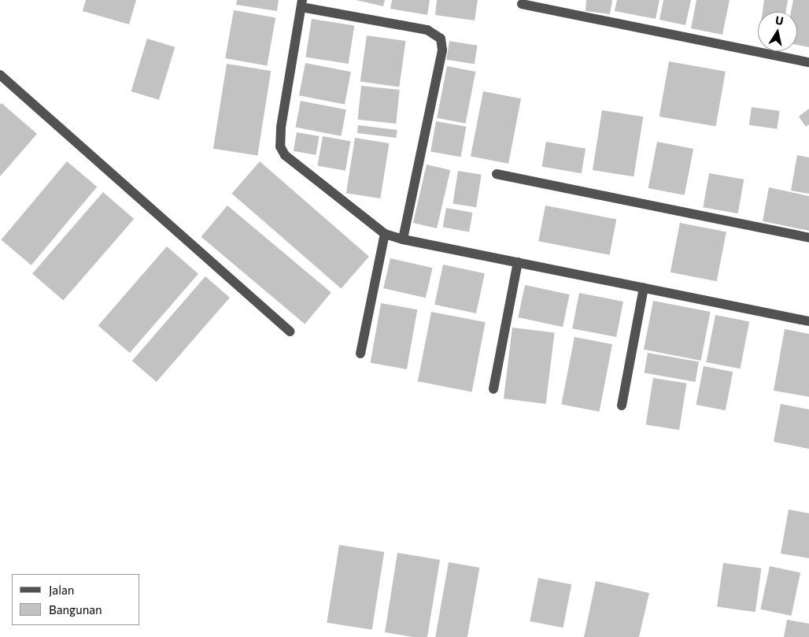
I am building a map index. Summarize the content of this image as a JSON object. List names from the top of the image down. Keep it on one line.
{"legend":["Jalan","Bangunan"],"north":"top"}
